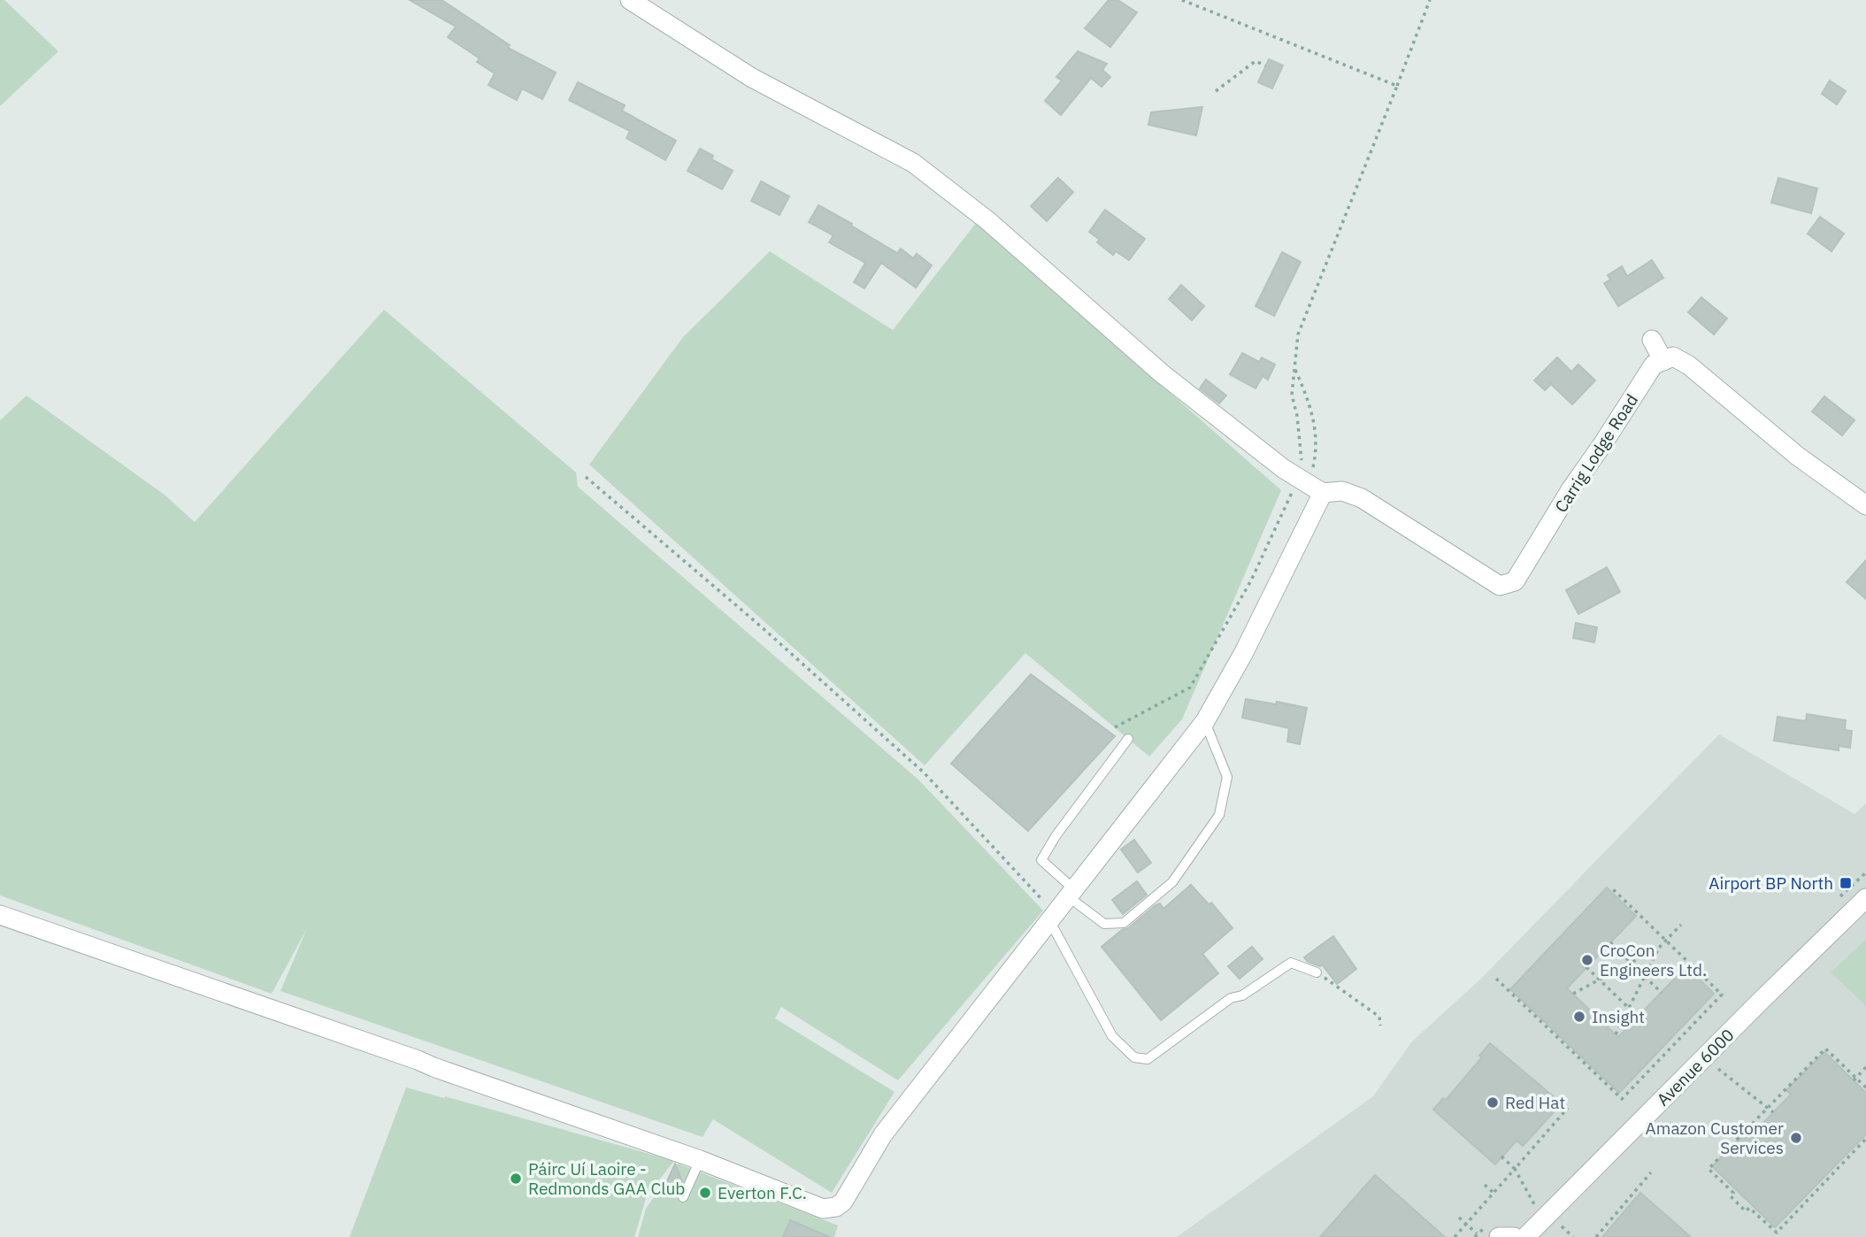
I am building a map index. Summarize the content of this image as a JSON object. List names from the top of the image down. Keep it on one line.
{"streets":{"street":["Carrig Lodge Road","Avenue 6000"]},"places":{"transit":["Airport BP North"],"other":["CroCon Engineers Ltd.","Insight","Red Hat","Amazon Customer Services","Páirc Uí Laoire - Redmonds GAA Club","Everton F.C."]}}
